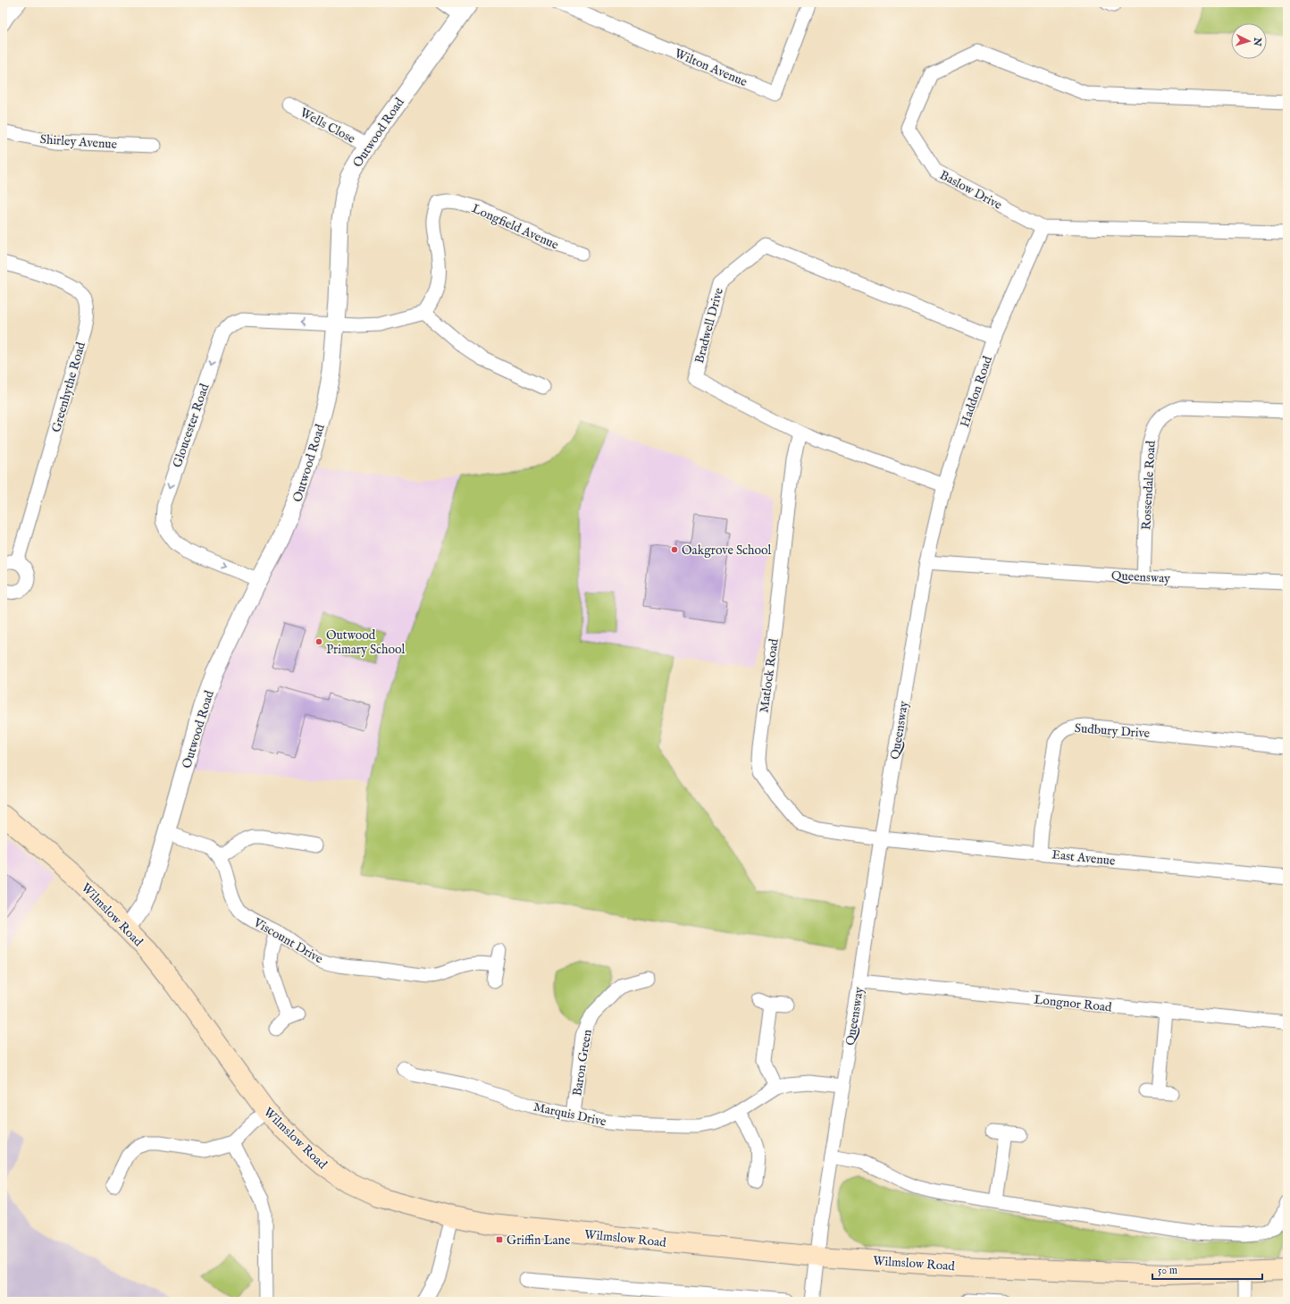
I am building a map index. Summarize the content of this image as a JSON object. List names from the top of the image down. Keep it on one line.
{"streets":{"main road":["Wilmslow Road"],"street":["Wilton Avenue","Wells Close","Outwood Road","Shirley Avenue","Baslow Drive","Longfield Avenue","Bradwell Drive","Greenhythe Road","Haddon Road","Gloucester Road","Rossendale Road","Queensway","Matlock Road","Sudbury Drive","East Avenue","Viscount Drive","Longnor Road","Baron Green","Marquis Drive"]},"crossings":[["Wells Close","Outwood Road"],["Outwood Road","Gloucester Road"],["Outwood Road","Wilmslow Road"],["Outwood Road","Viscount Drive"],["Baslow Drive","Haddon Road"],["Bradwell Drive","Haddon Road"],["Bradwell Drive","Matlock Road"],["Haddon Road","Queensway"],["Rossendale Road","Queensway"],["Queensway","Matlock Road"],["Queensway","East Avenue"],["Queensway","Wilmslow Road"],["Queensway","Longnor Road"],["Queensway","Marquis Drive"],["Matlock Road","East Avenue"],["Sudbury Drive","East Avenue"],["Baron Green","Marquis Drive"]],"places":{"other":["Oakgrove School","Outwood Primary School"],"transit":["Griffin Lane"]},"scale_bar":"50 m","north":"right"}
